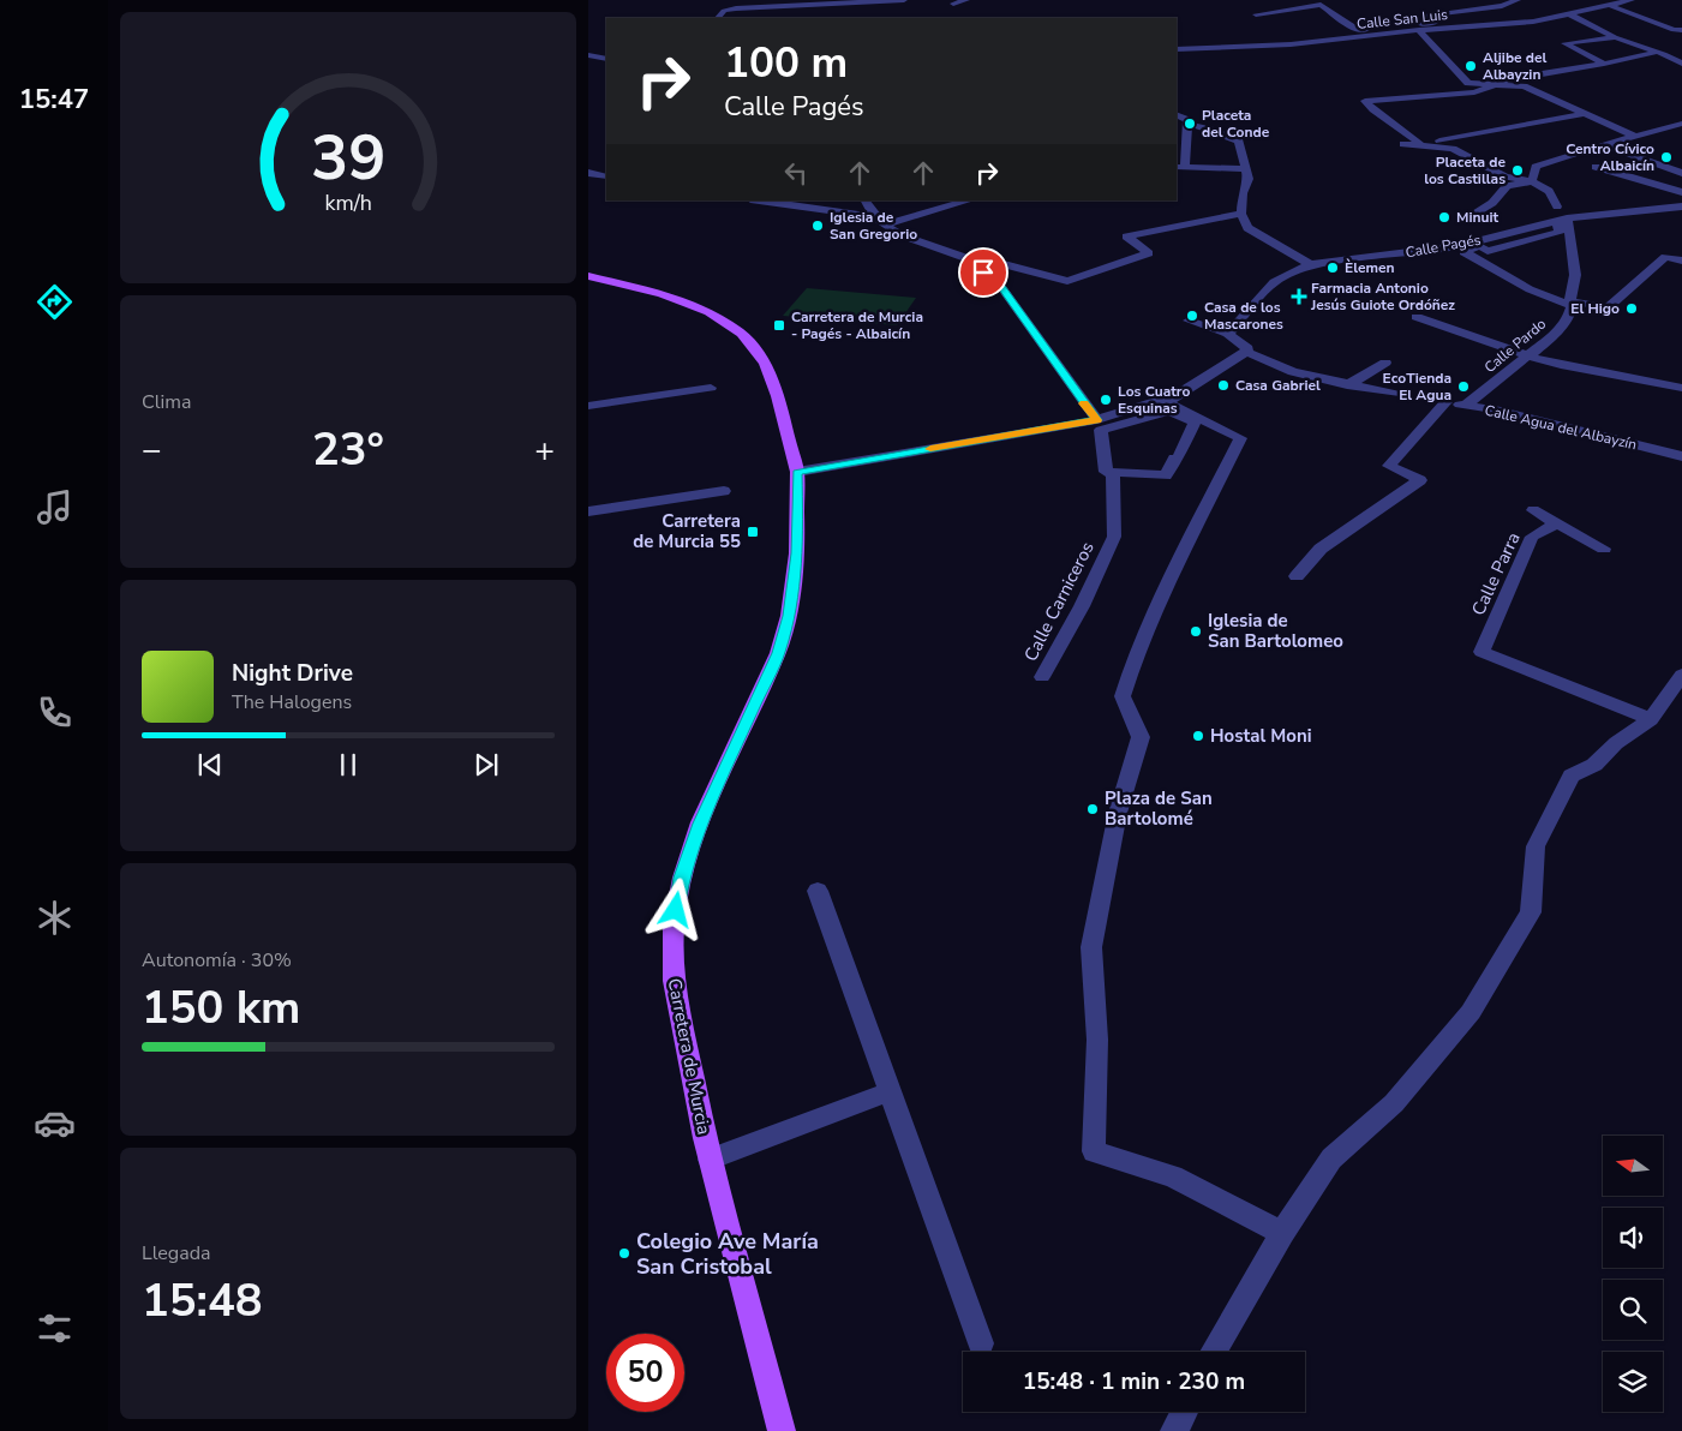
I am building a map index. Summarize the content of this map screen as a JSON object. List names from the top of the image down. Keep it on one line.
{"streets":{"main road":["Carretera de Murcia"],"street":["Calle San Luis","Calle Pagés","Calle Pardo","Calle Agua del Albayzín","Calle Parra","Calle Carniceros"]},"crossings":[["Calle Pardo","Calle Agua del Albayzín"]],"places":{"other":["Aljibe del Albayzin","Placeta del Conde","Centro Cívico Albaicín","Placeta de los Castillas","Minuit","Iglesia de San Gregorio","Èlemen","El Higo","Casa de los Mascarones","Casa Gabriel","EcoTienda El Agua","Los Cuatro Esquinas","Iglesia de San Bartolomeo","Hostal Moni","Plaza de San Bartolomé","Colegio Ave María San Cristobal"],"health":["Farmacia Antonio Jesús Guiote Ordóñez"],"transit":["Carretera de Murcia - Pagés - Albaicín","Carretera de Murcia 55"]},"north":"left","page":{"tabs":"15:47","turn":["100 m","Calle Pagés"],"tile":["Clima",["Autonomía · 30%","150 km"],["Llegada","15:48"]],"heat":["−","23°","+"],"song":["Night Drive","The Halogens"],"limit":"50","trip":"15:48 · 1 min · 230 m","gauge":["39","km/h"]}}
